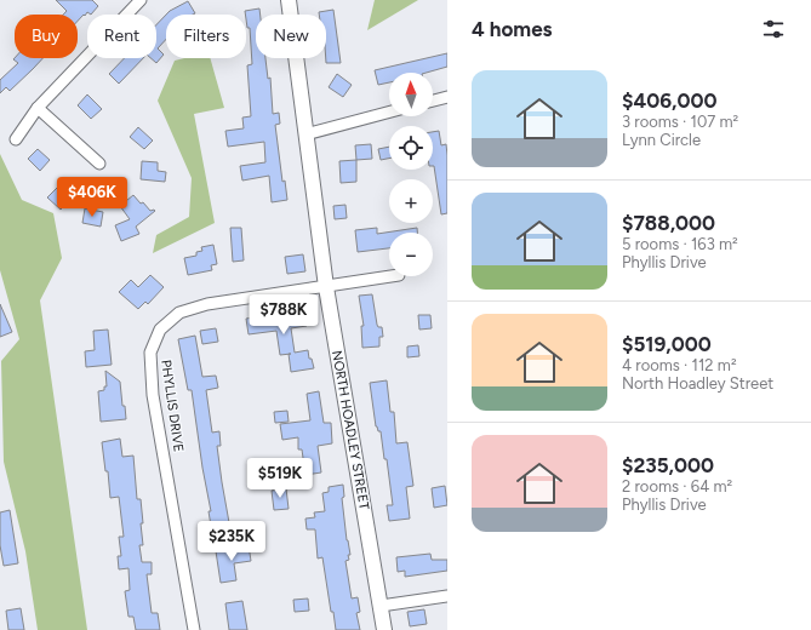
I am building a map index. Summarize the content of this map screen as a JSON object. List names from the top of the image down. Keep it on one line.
{"streets":{"street":["PHYLLIS DRIVE","NORTH HOADLEY STREET"]},"crossings":[["PHYLLIS DRIVE","NORTH HOADLEY STREET"]],"north":"top","page":{"heading":"4 homes","chip":["Buy","Rent","Filters","New"],"list":[{"name":"$406,000","note":"3 rooms · 107 m² · Lynn Circle"},{"name":"$788,000","note":"5 rooms · 163 m² · Phyllis Drive"},{"name":"$519,000","note":"4 rooms · 112 m² · North Hoadley Street"},{"name":"$235,000","note":"2 rooms · 64 m² · Phyllis Drive"}],"map_buttons":["+","−"],"price":["$406K","$788K","$519K","$235K"]}}
